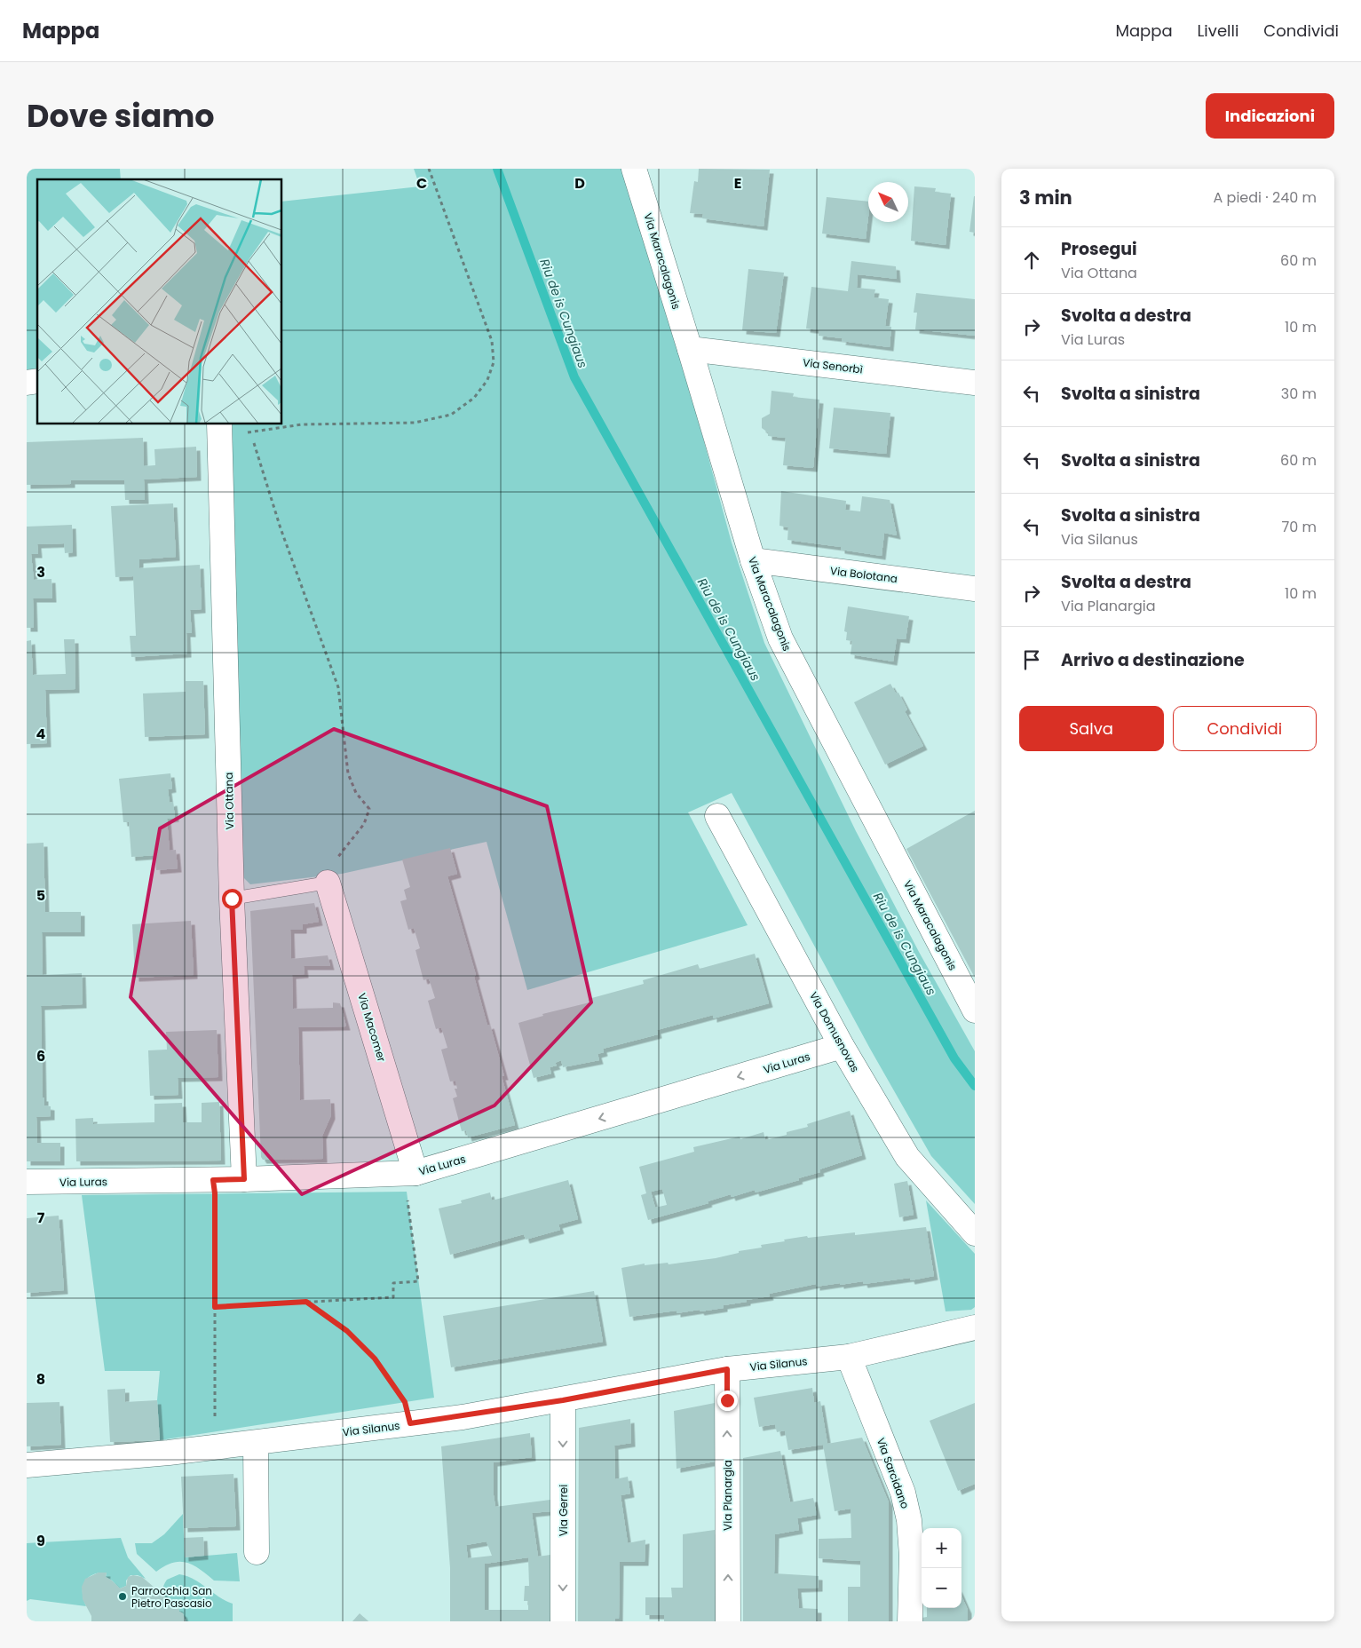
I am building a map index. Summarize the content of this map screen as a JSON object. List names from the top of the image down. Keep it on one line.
{"streets":{"street":["Via Maracalagonis","Via Senorbì","Via Bolotana","Via Ottana","Via Macomer","Via Domusnovas","Via Luras","Via Silanus","Via Sarcidano","Via Planargia","Via Gerrei"]},"crossings":[["Via Maracalagonis","Via Senorbì"],["Via Maracalagonis","Via Bolotana"],["Via Ottana","Via Luras"],["Via Macomer","Via Luras"],["Via Domusnovas","Via Luras"],["Via Silanus","Via Sarcidano"],["Via Silanus","Via Planargia"],["Via Silanus","Via Gerrei"]],"one_way":["Via Luras","Via Planargia","Via Gerrei"],"water":["Riu de is Cungiaus"],"places":["Parrocchia San Pietro Pascasio"],"north":"top left","page":{"header":"Mappa","nav":["Mappa","Livelli","Condividi"],"title":"Dove siamo","buttons":["Indicazioni",["Salva","Condividi"]],"heading":["3 min","A piedi · 240 m"],"list":[["Prosegui","Via Ottana","60 m"],["Svolta a destra","Via Luras","10 m"],["Svolta a sinistra","30 m"],["Svolta a sinistra","60 m"],["Svolta a sinistra","Via Silanus","70 m"],["Svolta a destra","Via Planargia","10 m"],"Arrivo a destinazione"],"map_buttons":["+","−"]},"grid":{"columns":["C","D","E"],"rows":["3","4","5","6","7","8","9"]}}
